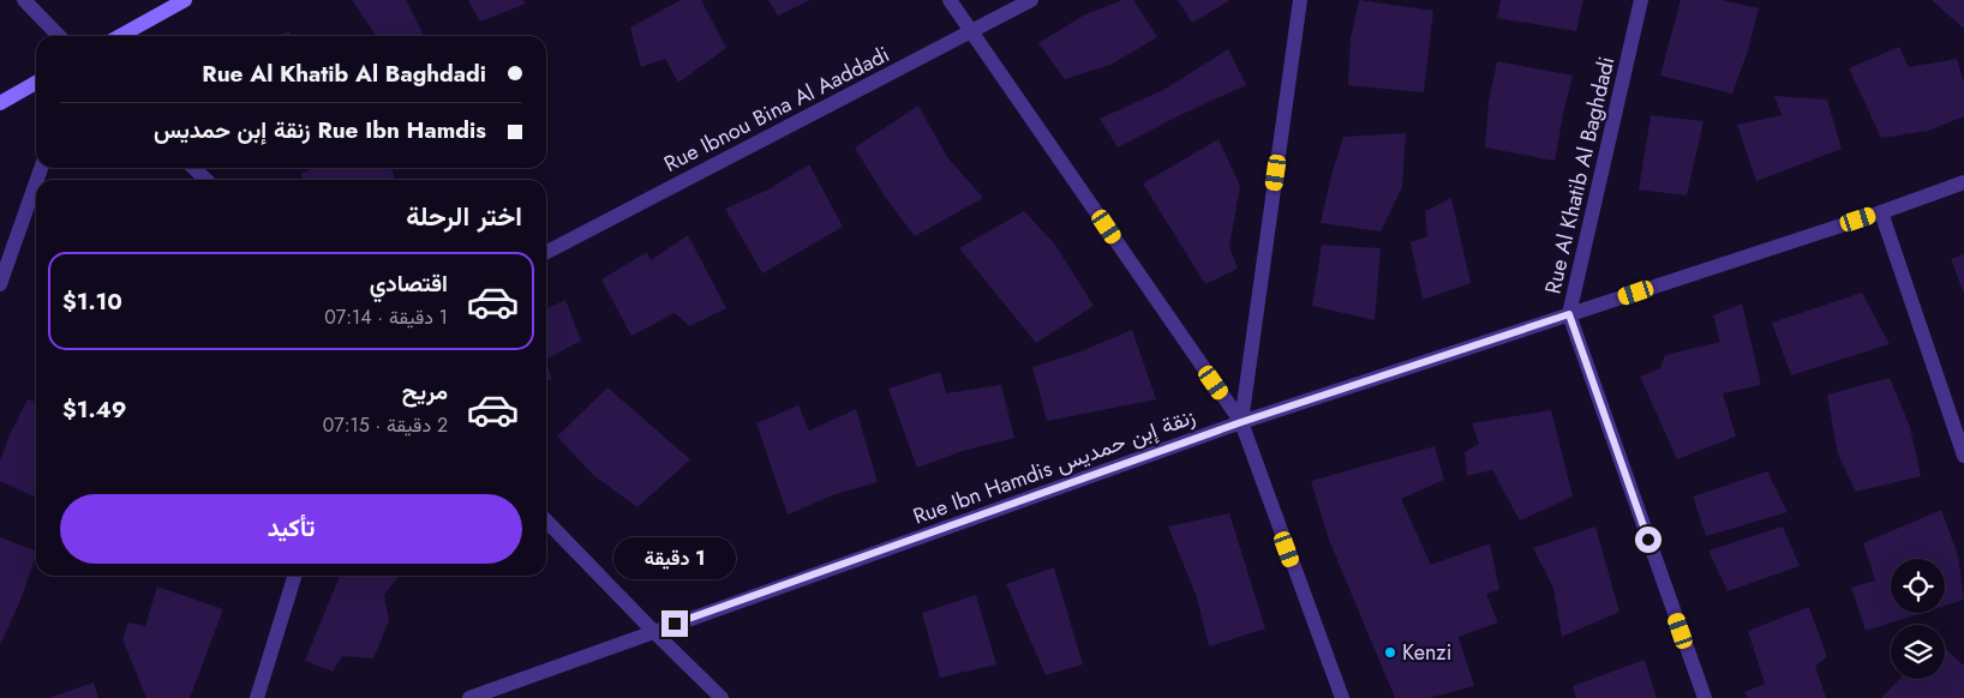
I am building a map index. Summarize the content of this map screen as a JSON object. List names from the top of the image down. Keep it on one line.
{"streets":{"street":["Rue Ibnou Bina Al Aaddadi","Rue Al Khatib Al Baghdadi","Rue Ibn Hamdis زنقة إبن حمديس"]},"crossings":[["Rue Al Khatib Al Baghdadi","Rue Ibn Hamdis زنقة إبن حمديس"]],"places":["Kenzi"],"page":{"banner":["Rue Al Khatib Al Baghdadi","Rue Ibn Hamdis زنقة إبن حمديس"],"heading":"اختر الرحلة","list":[{"name":"اقتصادي","note":"1 دقيقة · 07:14","value":"$1.10"},{"name":"مريح","note":"2 دقيقة · 07:15","value":"$1.49"}],"buttons":"تأكيد","bubble":"1 دقيقة"}}
